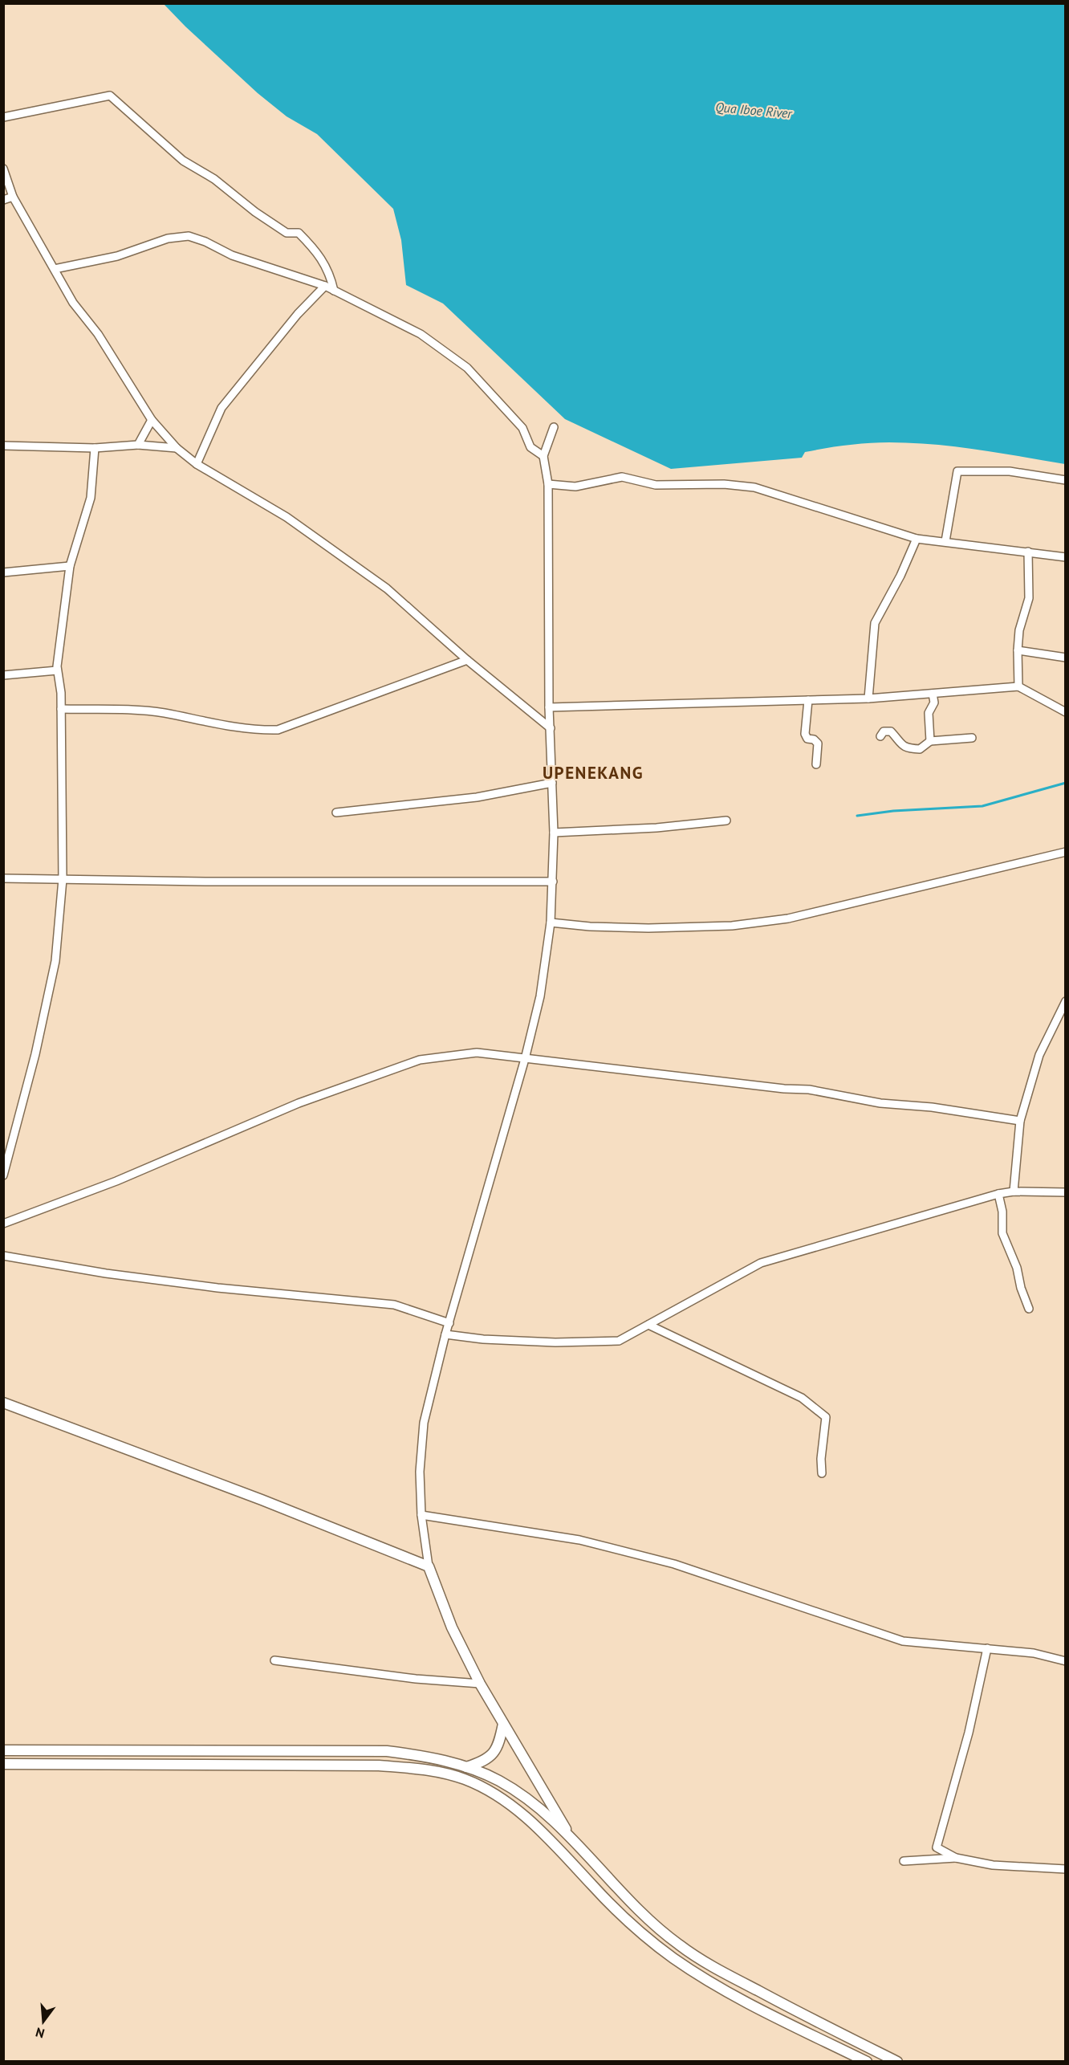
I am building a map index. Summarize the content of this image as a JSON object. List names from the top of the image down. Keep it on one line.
{"districts":["UPENEKANG"],"water":["Qua Iboe River"],"north":"bottom"}
